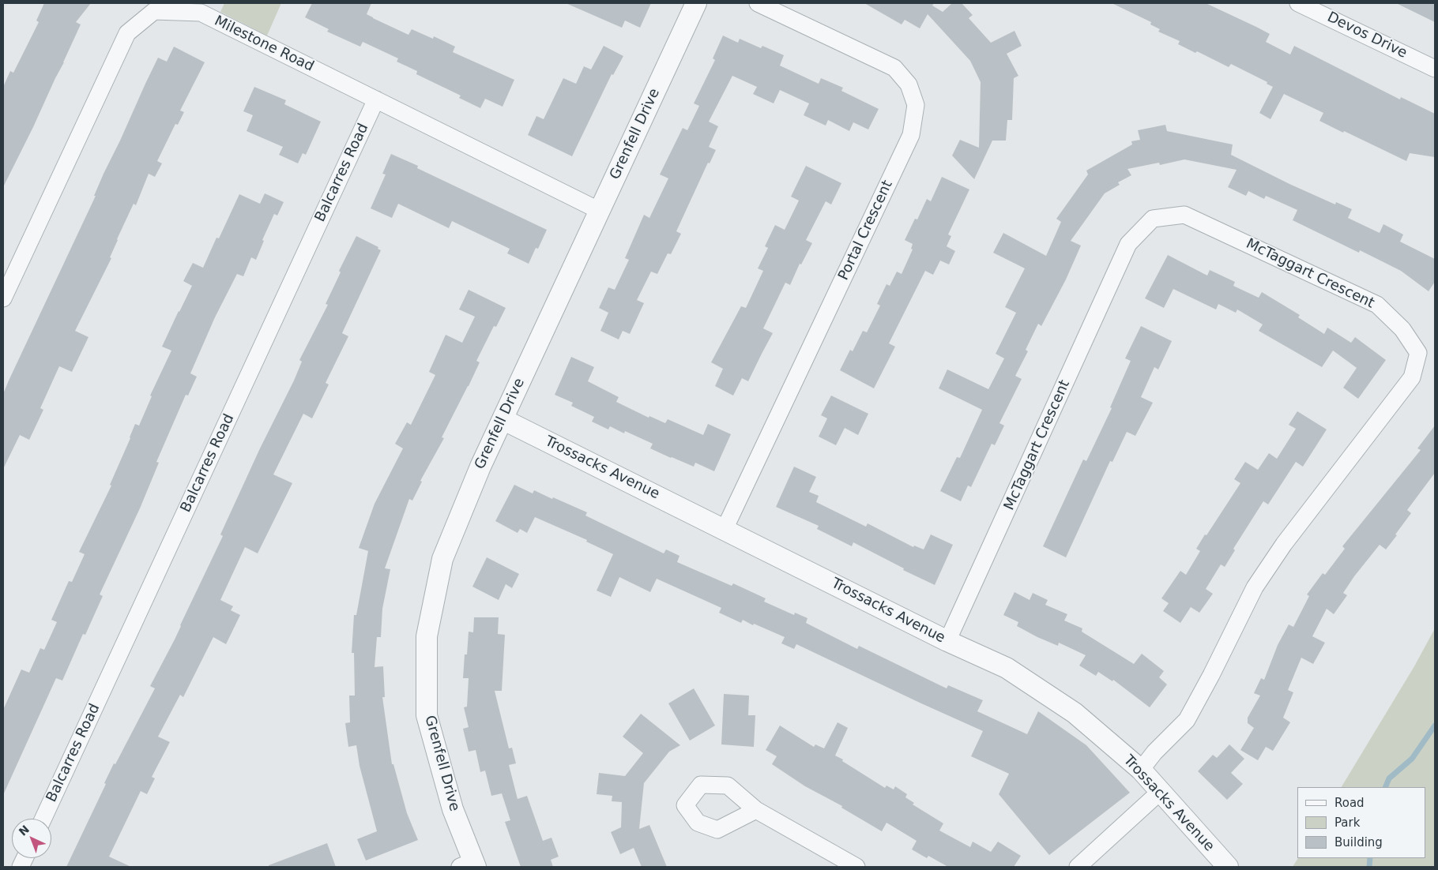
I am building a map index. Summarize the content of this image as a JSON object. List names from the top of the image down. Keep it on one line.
{"streets":{"street":["Devos Drive","Milestone Road","Grenfell Drive","Balcarres Road","Portal Crescent","McTaggart Crescent","Trossacks Avenue"]},"crossings":[["Milestone Road","Grenfell Drive"],["Milestone Road","Balcarres Road"],["Grenfell Drive","Trossacks Avenue"],["Portal Crescent","Trossacks Avenue"],["McTaggart Crescent","Trossacks Avenue"]],"legend":["Road","Park","Building"],"north":"top left"}
